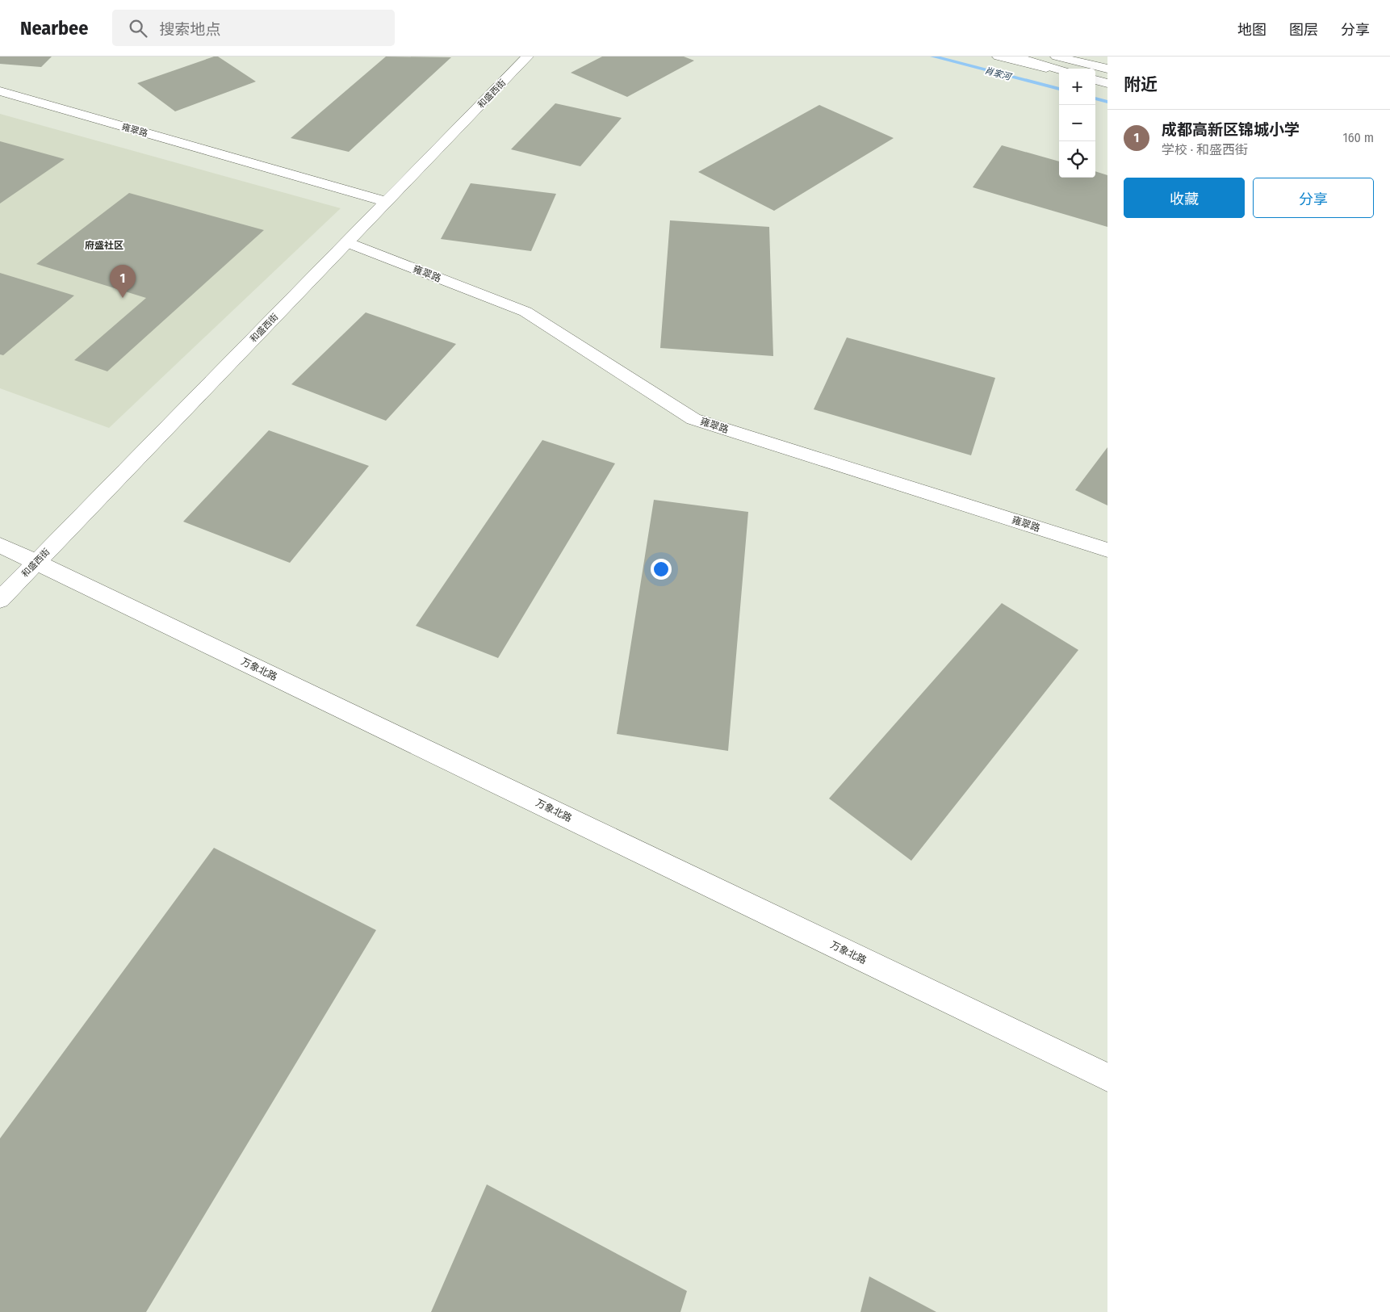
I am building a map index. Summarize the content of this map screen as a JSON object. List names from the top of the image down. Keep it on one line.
{"streets":{"main road":["和盛西街","雍翠路","万象北路"]},"crossings":[["和盛西街","雍翠路"],["和盛西街","万象北路"]],"districts":["府盛社区"],"water":["肖家河"],"page":{"header":"Nearbee","search":"搜索地点","nav":["地图","图层","分享"],"heading":"附近","map_buttons":["+","−"],"list":[{"mark":"1","name":"成都高新区锦城小学","note":"学校 · 和盛西街","value":"160 m"}],"buttons":["收藏","分享"],"pins":"1"}}
